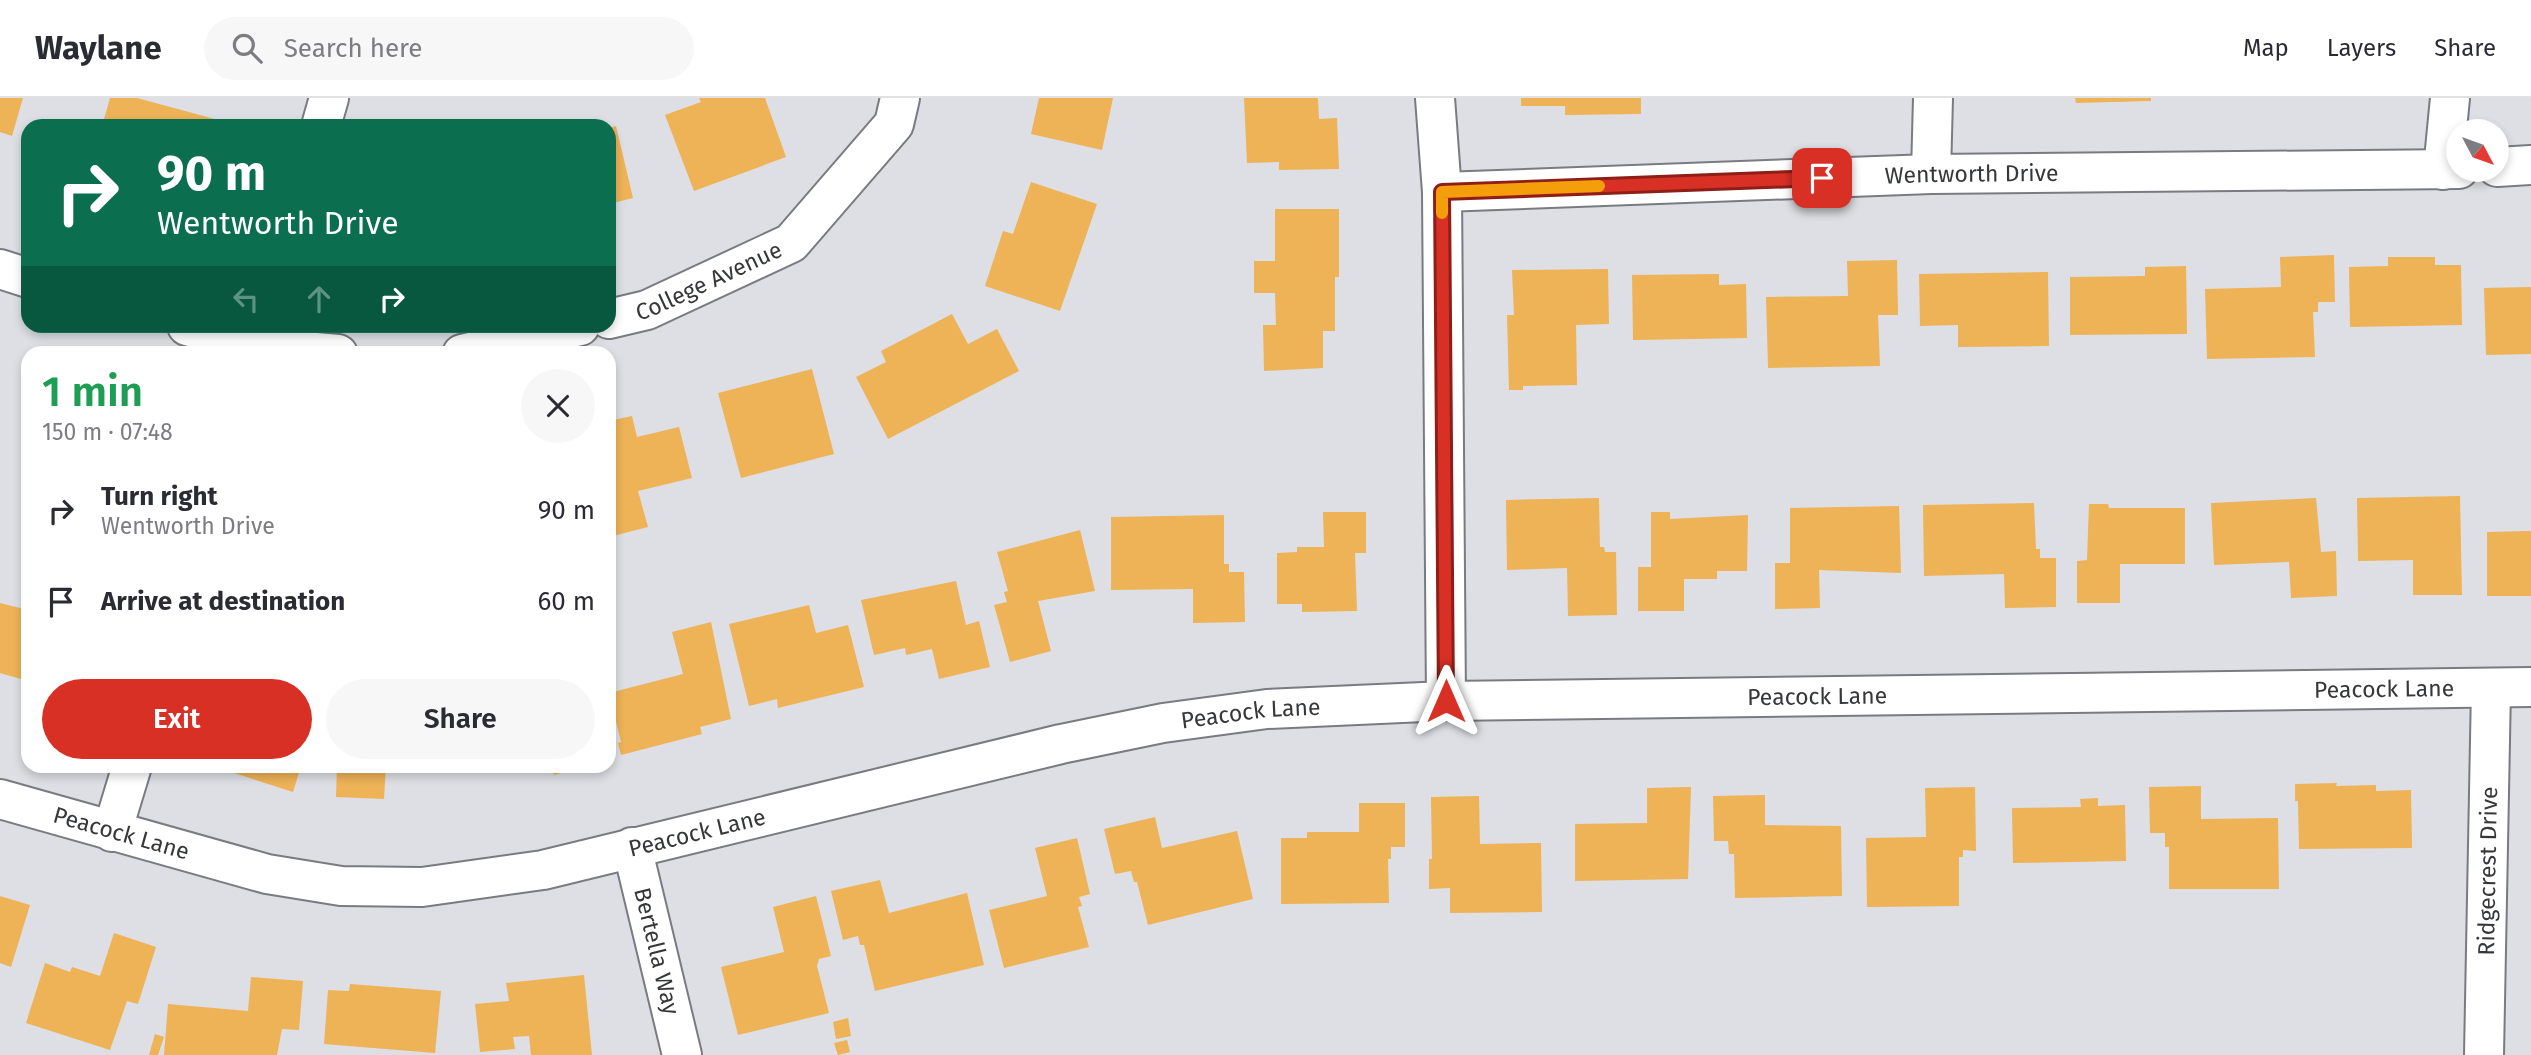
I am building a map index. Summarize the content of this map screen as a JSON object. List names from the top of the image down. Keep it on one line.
{"streets":{"street":["Wentworth Drive","College Avenue","Peacock Lane","Ridgecrest Drive","Bertella Way"]},"crossings":[["Peacock Lane","Ridgecrest Drive"],["Peacock Lane","Bertella Way"]],"north":"bottom right","page":{"header":"Waylane","search":"Search here","nav":["Map","Layers","Share"],"turn":["90 m","Wentworth Drive"],"heading":["1 min","150 m · 07:48"],"list":[{"name":"Turn right","note":"Wentworth Drive","value":"90 m"},{"name":"Arrive at destination","value":"60 m"}],"buttons":["Exit","Share"]}}
